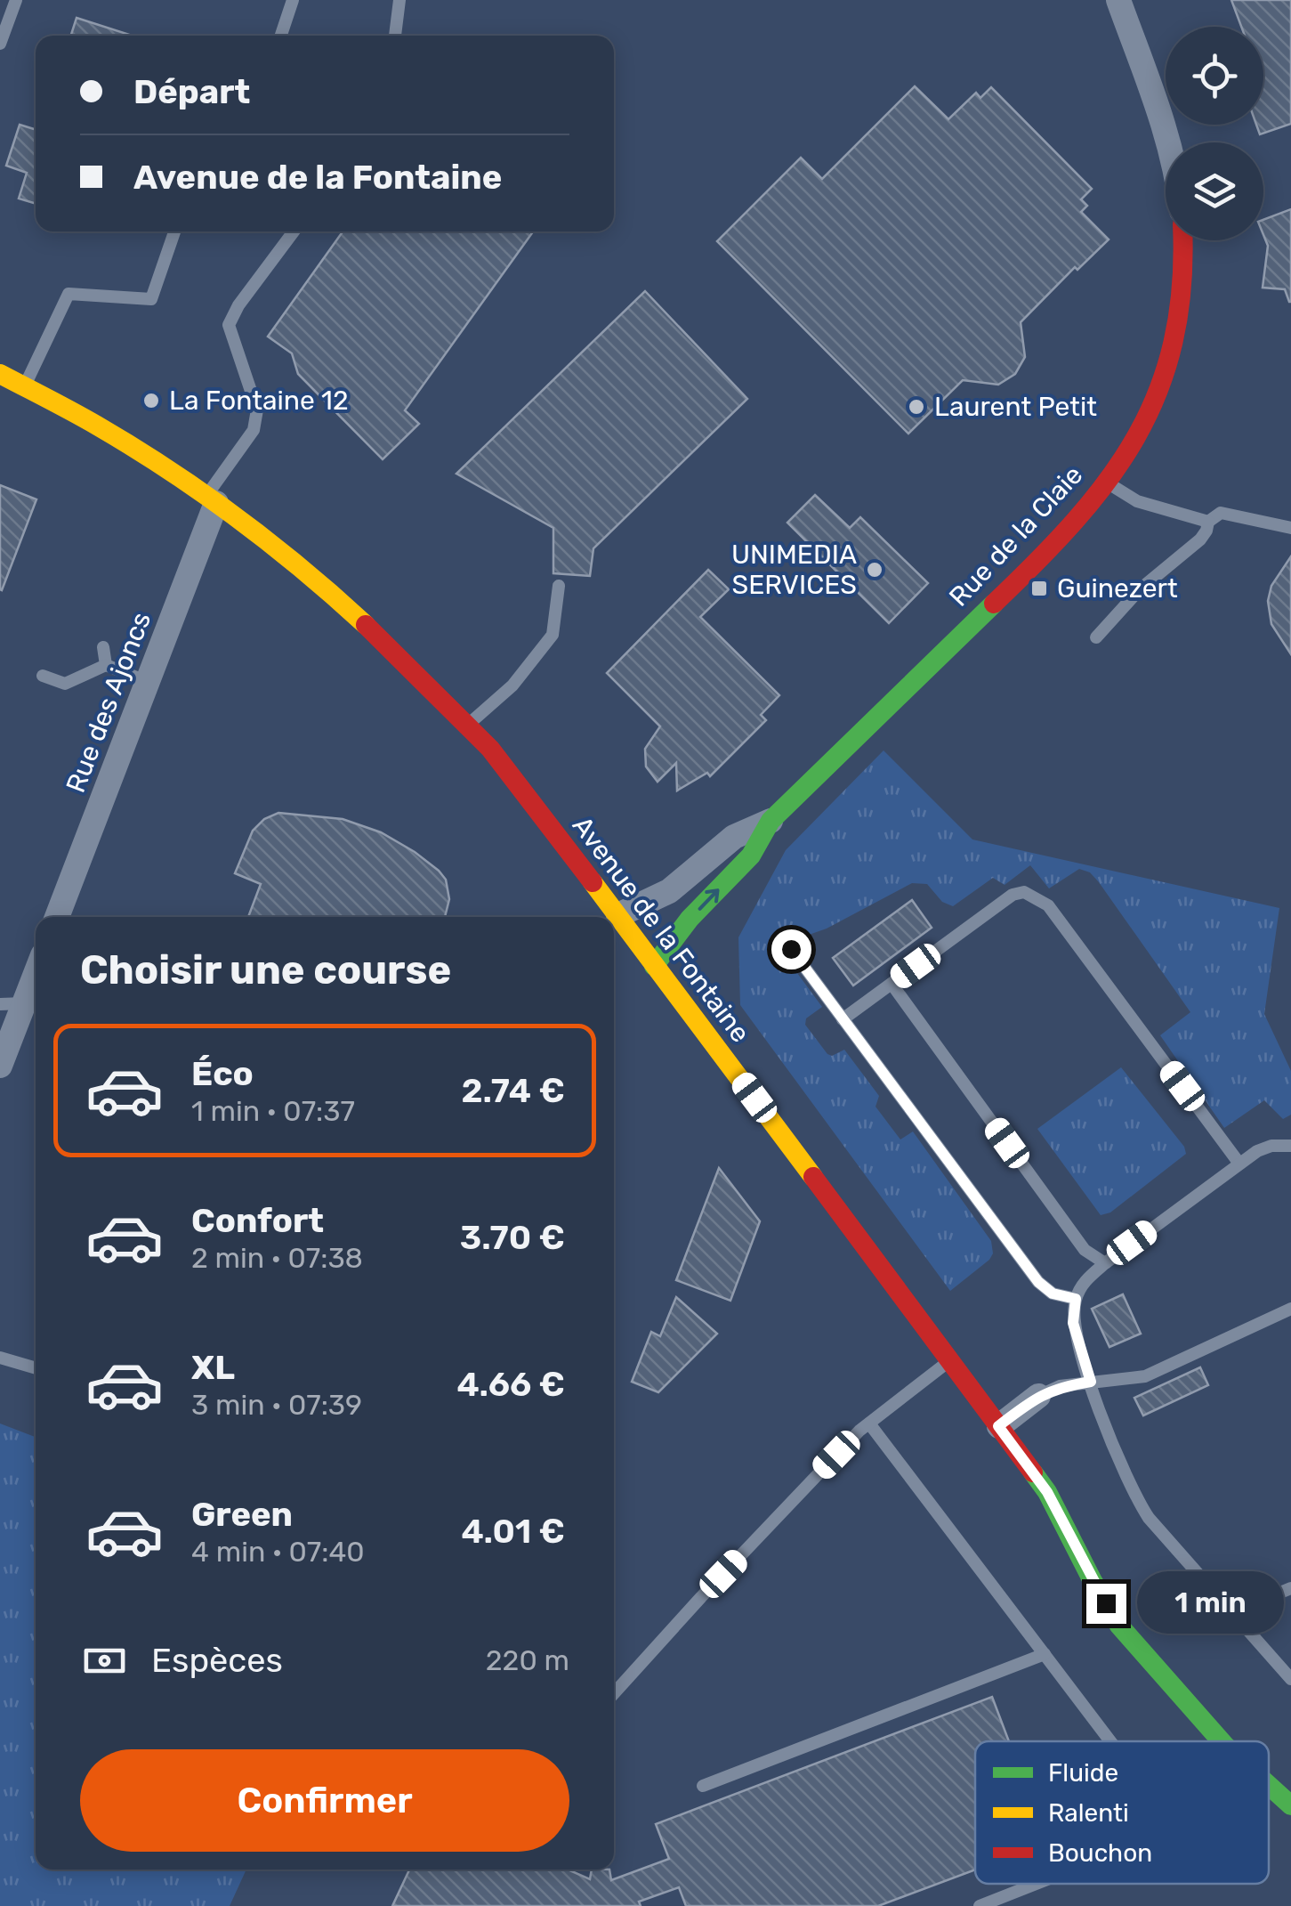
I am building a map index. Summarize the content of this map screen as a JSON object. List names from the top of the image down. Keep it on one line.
{"streets":{"street":["Rue de la Claie","Rue des Ajoncs","Avenue de la Fontaine"]},"crossings":[["Rue de la Claie","Avenue de la Fontaine"],["Rue des Ajoncs","Avenue de la Fontaine"]],"places":{"other":["La Fontaine 12","Laurent Petit","UNIMEDIA SERVICES"],"transit":["Guinezert"]},"legend":["Fluide","Ralenti","Bouchon"],"page":{"banner":["Départ","Avenue de la Fontaine"],"heading":"Choisir une course","list":[{"name":"Éco","note":"1 min · 07:37","value":"2.74 €"},{"name":"Confort","note":"2 min · 07:38","value":"3.70 €"},{"name":"XL","note":"3 min · 07:39","value":"4.66 €"},{"name":"Green","note":"4 min · 07:40","value":"4.01 €"}],"bubble":"1 min","pay":["Espèces","220 m"],"buttons":"Confirmer"}}
